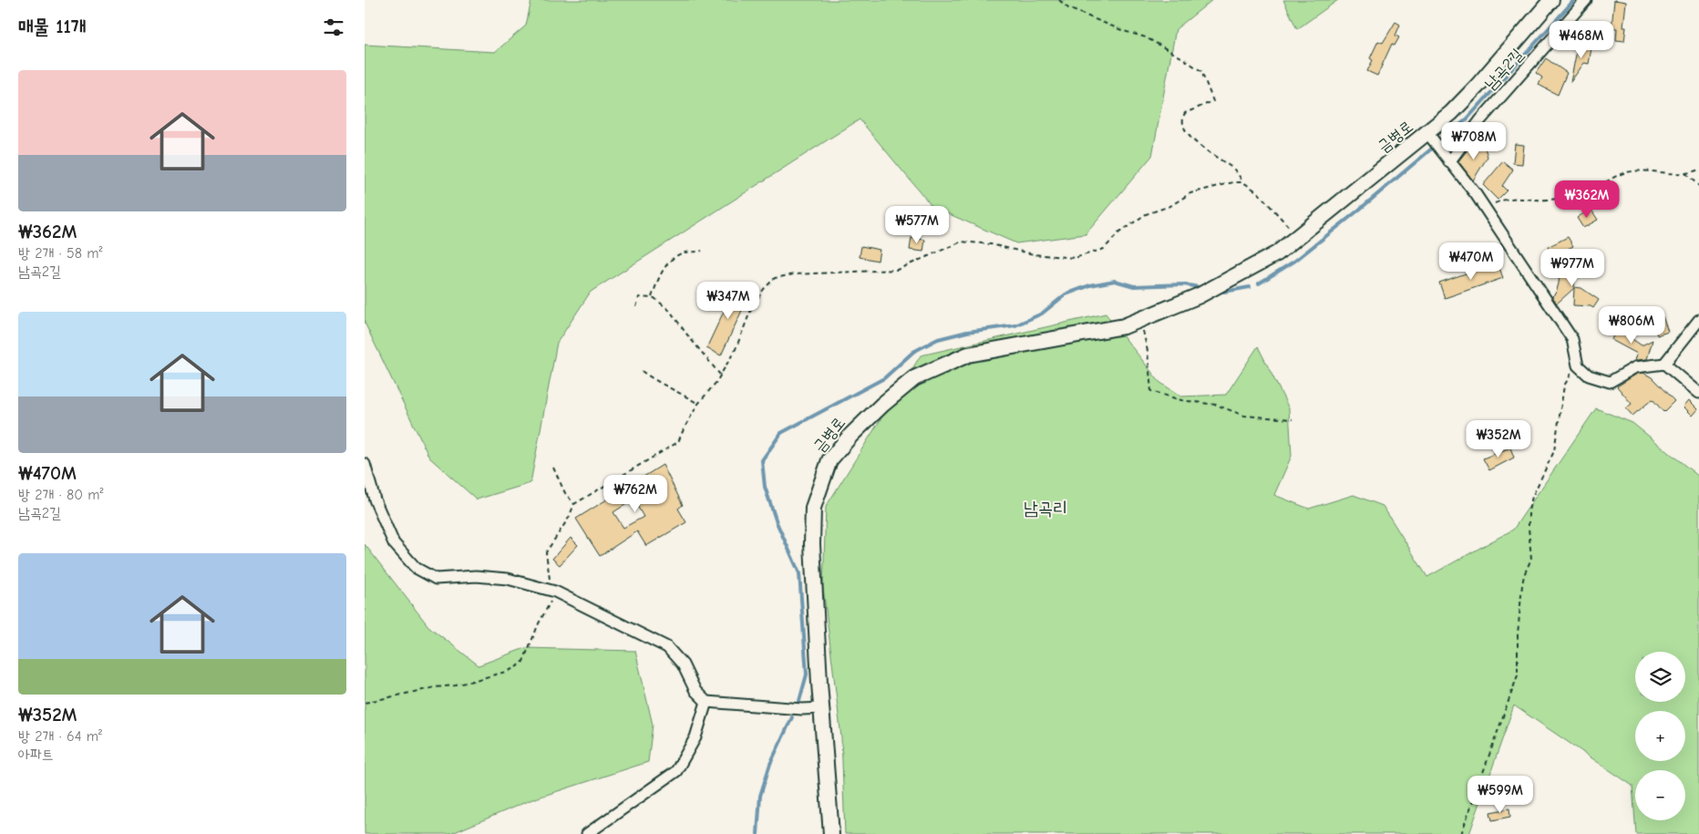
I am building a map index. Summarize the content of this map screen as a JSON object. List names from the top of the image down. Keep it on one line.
{"streets":{"street":["남곡2길","금병로"]},"districts":["남곡리"],"page":{"heading":"매물 11개","price":["₩468M","₩708M","₩362M","₩577M","₩470M","₩977M","₩347M","₩806M","₩352M","₩762M","₩599M"],"list":[{"name":"₩362M","note":"방 2개 · 58 m² · 남곡2길"},{"name":"₩470M","note":"방 2개 · 80 m² · 남곡2길"},{"name":"₩352M","note":"방 2개 · 64 m² · 아파트"}],"map_buttons":["+","−"]}}
